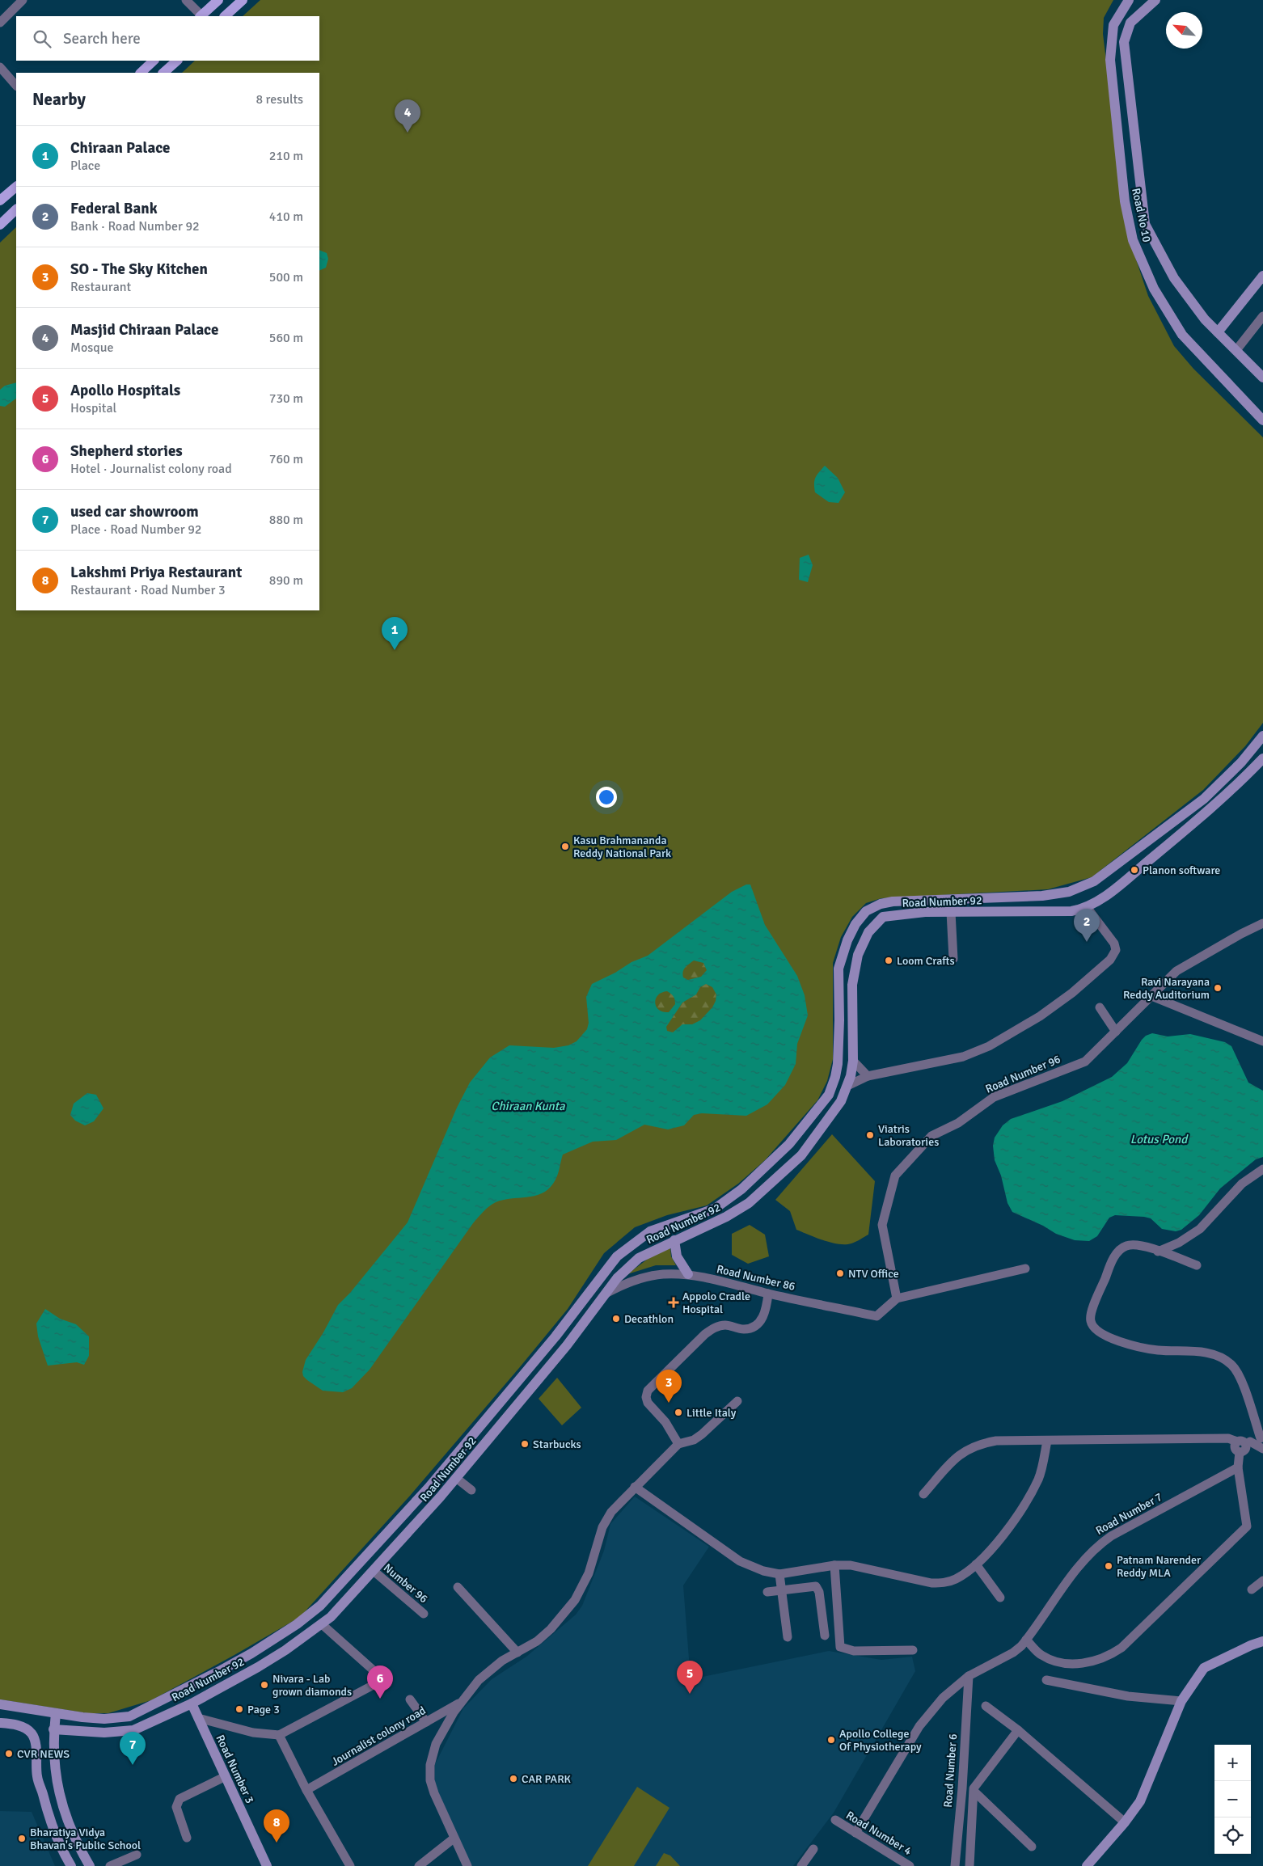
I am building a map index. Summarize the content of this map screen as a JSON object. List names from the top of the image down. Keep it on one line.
{"streets":{"main road":["Road No 10","Road Number 92","Road Number 3"],"street":["Road Number 96","Road Number 86","Road Number 7","Number 96","Journalist colony road","Road Number 6","Road Number 4"]},"crossings":[["Road Number 92","Road Number 86"],["Road Number 92","Number 96"],["Road Number 92","Road Number 3"],["Road Number 96","Road Number 86"],["Road Number 7","Road Number 6"],["Road Number 7","Road Number 4"]],"water":["Chiraan Kunta","Lotus Pond"],"places":{"other":["Kasu Brahmananda Reddy National Park","Planon software","Loom Crafts","Ravi Narayana Reddy Auditorium","Viatris Laboratories","NTV Office","Decathlon","Little Italy","Starbucks","Patnam Narender Reddy MLA","Nivara - Lab grown diamonds","Page 3","Apollo College Of Physiotherapy","CVR NEWS","CAR PARK","Bharatiya Vidya Bhavan's Public School"],"health":["Appolo Cradle Hospital"]},"north":"top left","page":{"search":"Search here","heading":["Nearby","8 results"],"pins":["4","1","2","3","5","6","7","8"],"list":[{"mark":"1","name":"Chiraan Palace","note":"Place","value":"210 m"},{"mark":"2","name":"Federal Bank","note":"Bank · Road Number 92","value":"410 m"},{"mark":"3","name":"SO - The Sky Kitchen","note":"Restaurant","value":"500 m"},{"mark":"4","name":"Masjid Chiraan Palace","note":"Mosque","value":"560 m"},{"mark":"5","name":"Apollo Hospitals","note":"Hospital","value":"730 m"},{"mark":"6","name":"Shepherd stories","note":"Hotel · Journalist colony road","value":"760 m"},{"mark":"7","name":"used car showroom","note":"Place · Road Number 92","value":"880 m"},{"mark":"8","name":"Lakshmi Priya Restaurant","note":"Restaurant · Road Number 3","value":"890 m"}],"map_buttons":["+","−"]}}
